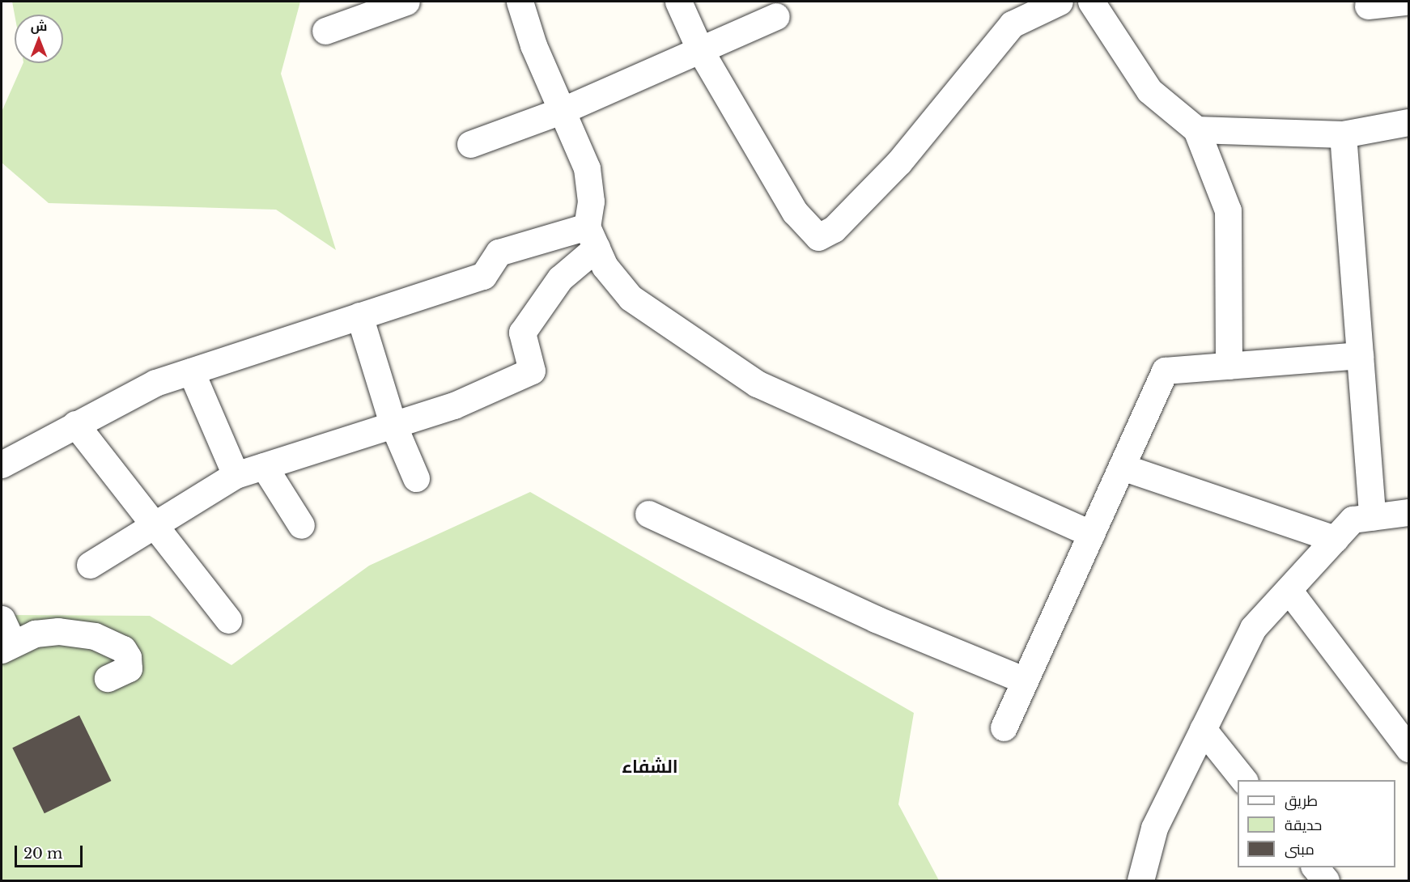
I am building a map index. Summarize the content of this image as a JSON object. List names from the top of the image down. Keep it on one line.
{"districts":["الشفاء"],"legend":["طريق","حديقة","مبنى"],"scale_bar":"20 m","north":"top"}
